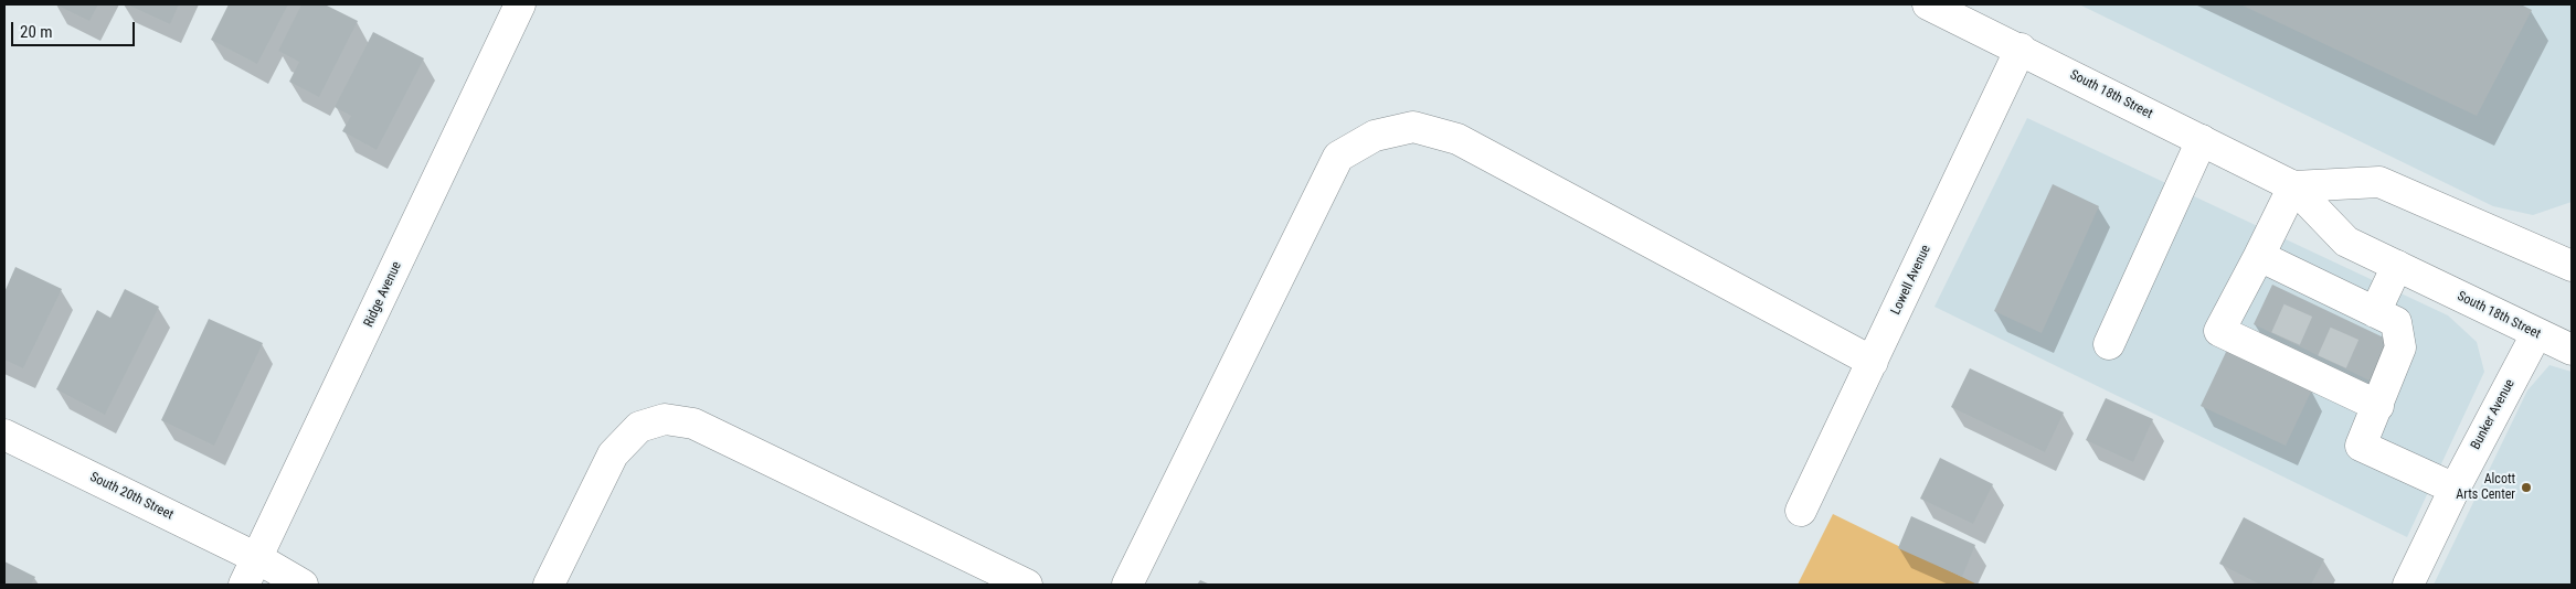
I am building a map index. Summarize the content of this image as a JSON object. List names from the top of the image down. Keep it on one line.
{"streets":{"street":["South 18th Street","Lowell Avenue","Ridge Avenue","Bunker Avenue","South 20th Street"]},"crossings":[["South 18th Street","Lowell Avenue"],["South 18th Street","Bunker Avenue"],["Ridge Avenue","South 20th Street"]],"places":["Alcott Arts Center"],"scale_bar":"20 m"}
